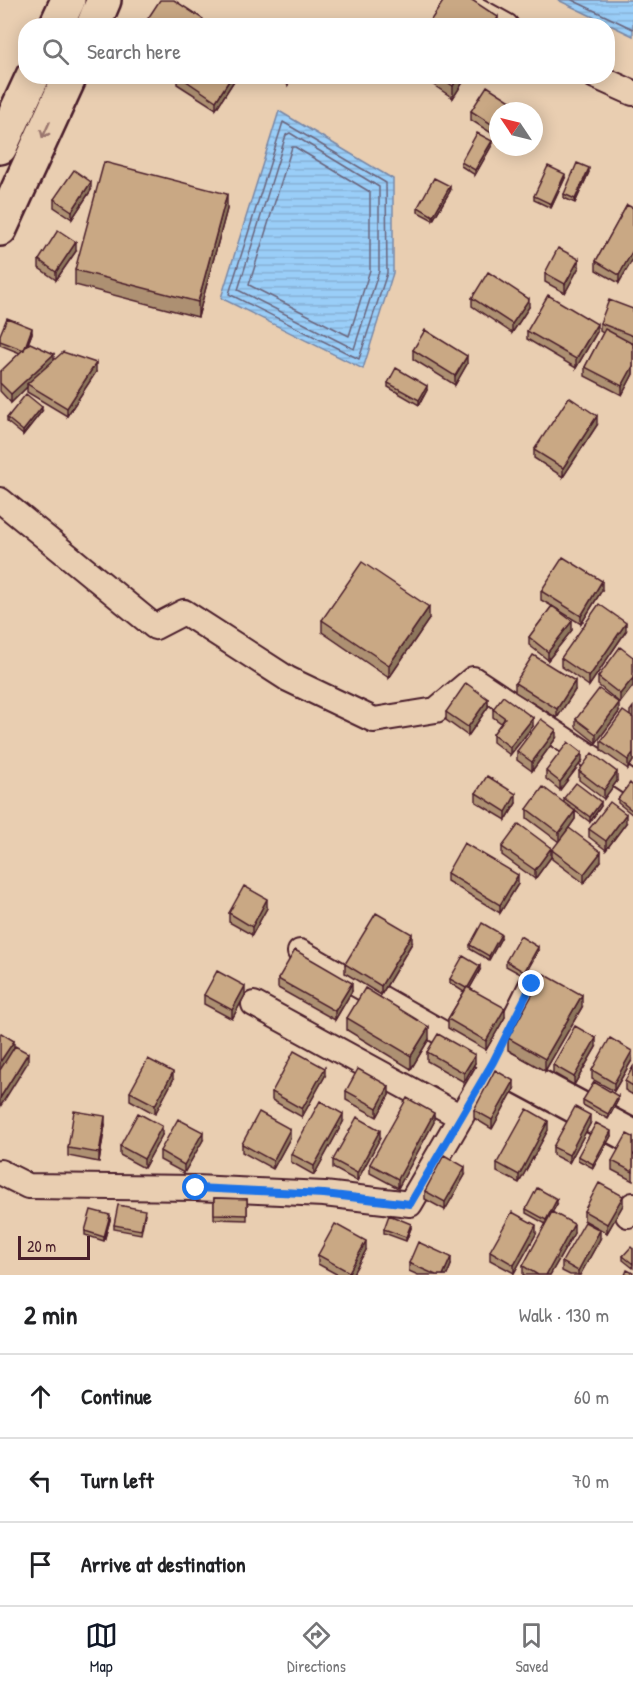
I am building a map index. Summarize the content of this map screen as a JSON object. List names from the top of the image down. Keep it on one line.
{"scale_bar":"20 m","north":"top left","page":{"search":"Search here","scale":"20 m","heading":["2 min","Walk · 130 m"],"list":[["Continue","60 m"],["Turn left","70 m"],"Arrive at destination"],"nav":["Map","Directions","Saved"]}}
